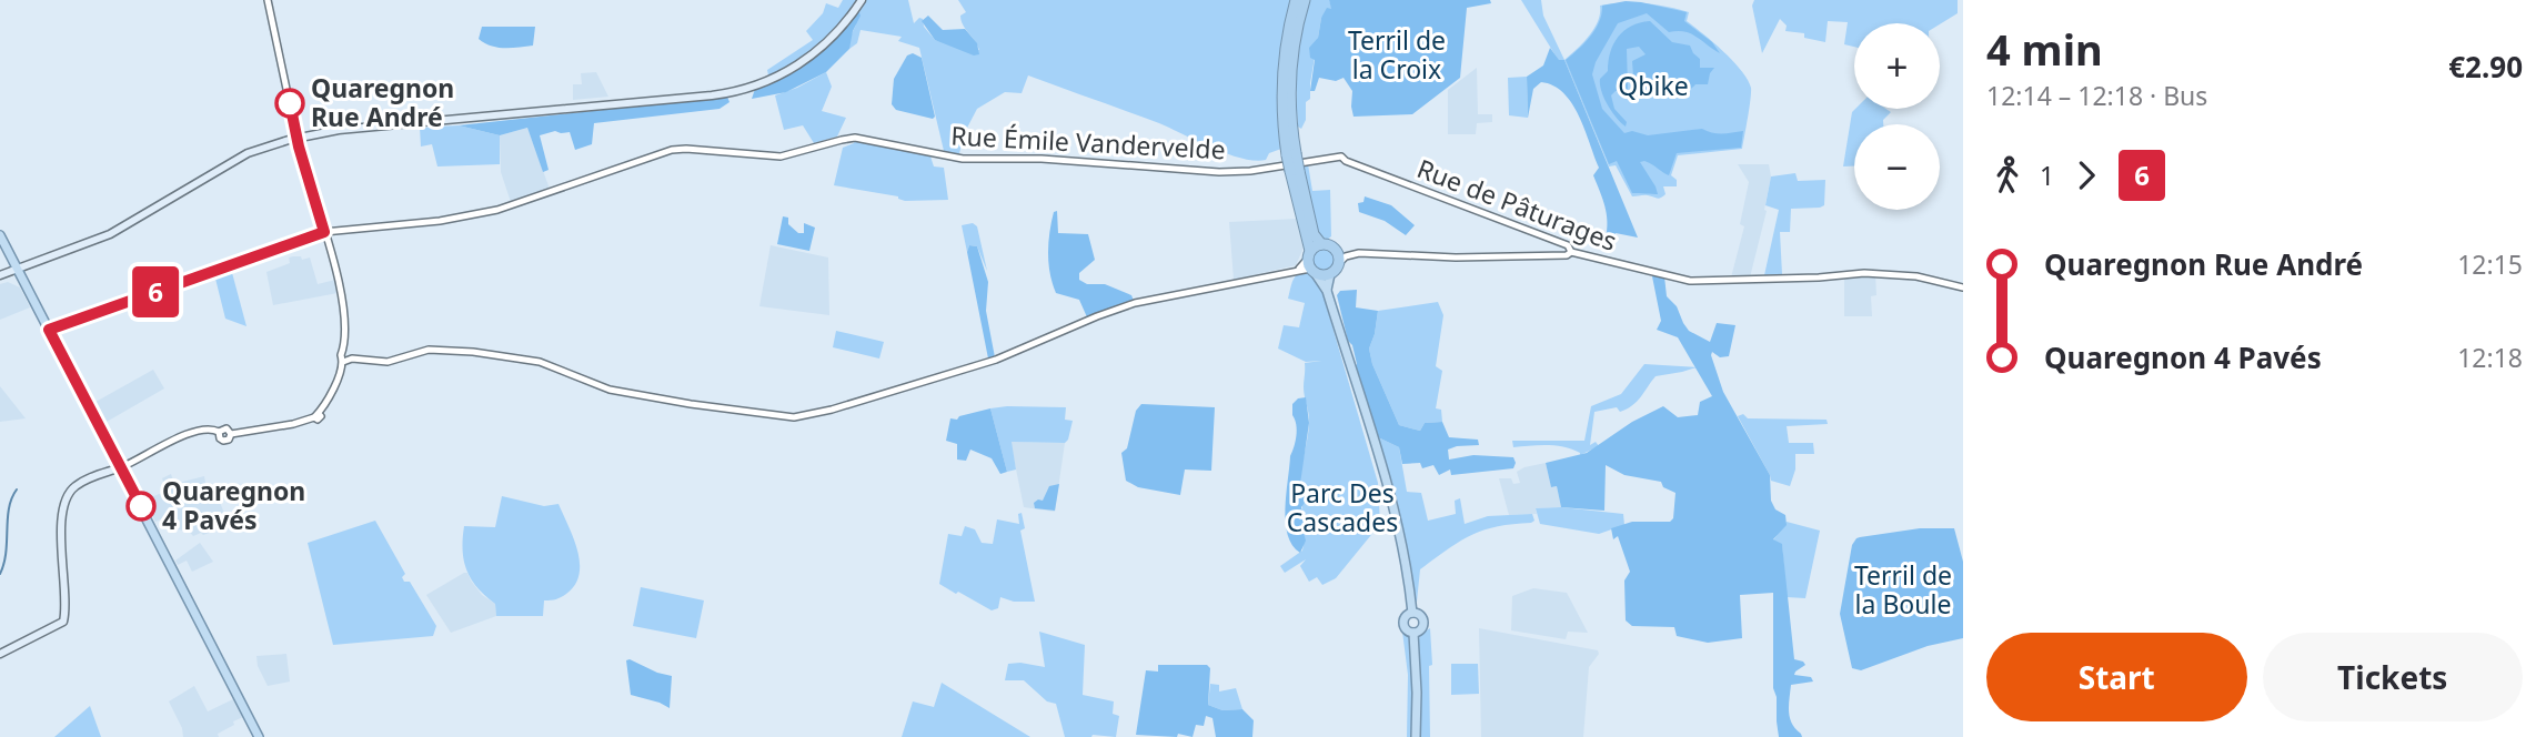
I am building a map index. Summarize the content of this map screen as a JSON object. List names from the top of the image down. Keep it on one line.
{"streets":{"street":["Rue Émile Vandervelde","Rue de Pâturages"]},"crossings":[["Rue Émile Vandervelde","Rue de Pâturages"]],"parks":["Terril de la Croix","Qbike","Parc Des Cascades","Terril de la Boule"],"places":["Quaregnon Rue André","Quaregnon 4 Pavés"],"lines":["bus line 6"],"page":{"on_map":"6","heading":["4 min","12:14 – 12:18 · Bus","€2.90"],"map_buttons":["+","−"],"legs":["1","6"],"list":[{"name":"Quaregnon Rue André","value":"12:15"},{"name":"Quaregnon 4 Pavés","value":"12:18"}],"buttons":["Start","Tickets"]}}
